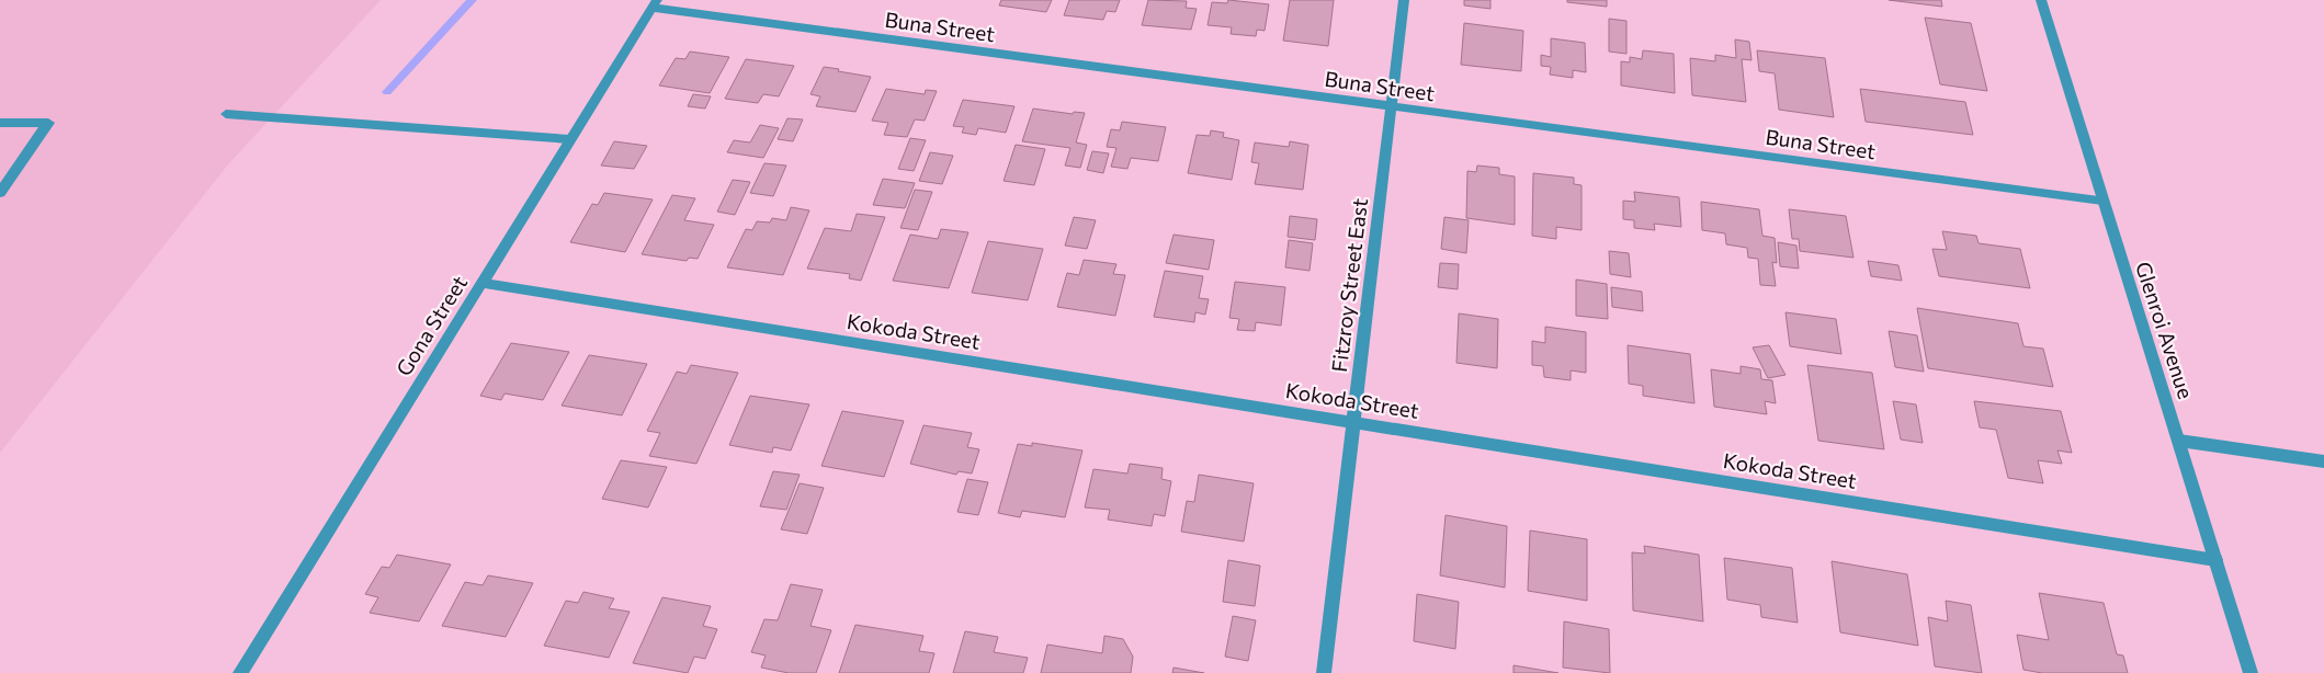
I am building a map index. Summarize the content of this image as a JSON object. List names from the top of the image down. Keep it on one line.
{"streets":{"street":["Buna Street","Fitzroy Street East","Gona Street","Glenroi Avenue","Kokoda Street"]},"crossings":[["Buna Street","Fitzroy Street East"],["Buna Street","Gona Street"],["Buna Street","Glenroi Avenue"],["Fitzroy Street East","Kokoda Street"],["Gona Street","Kokoda Street"],["Glenroi Avenue","Kokoda Street"]]}
